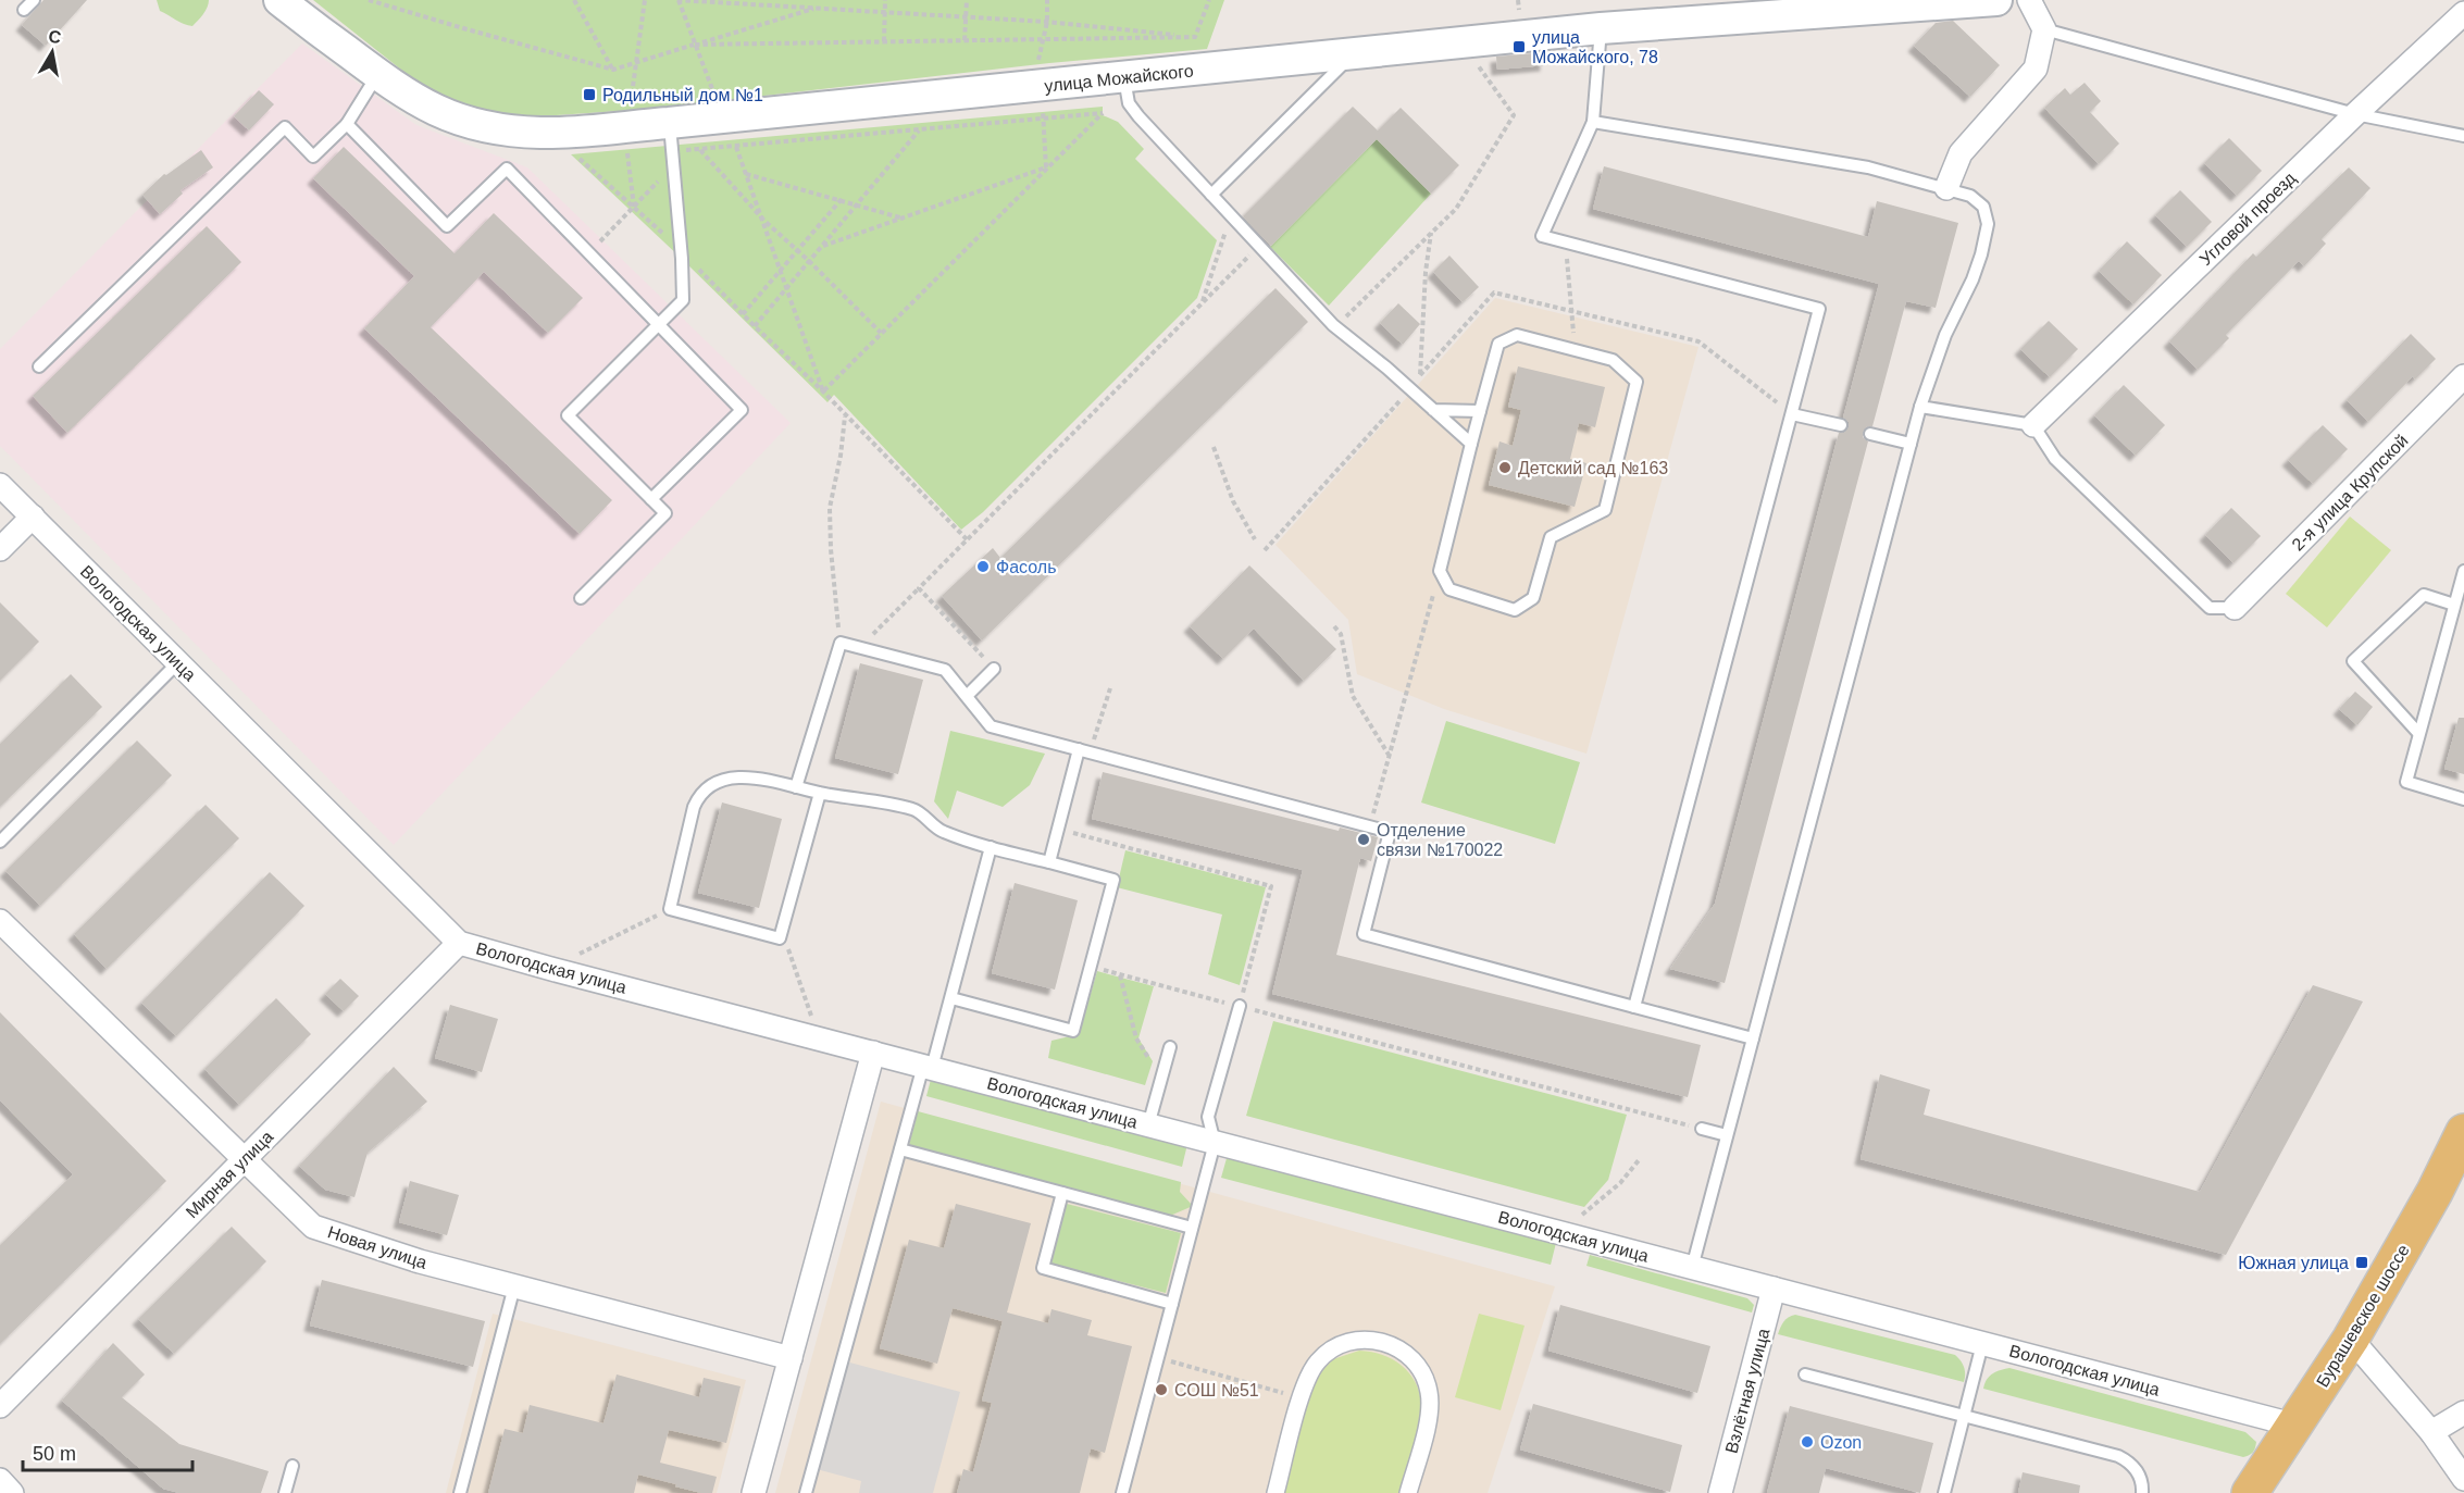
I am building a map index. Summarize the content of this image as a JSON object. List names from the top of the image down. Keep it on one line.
{"streets":{"main road":["улица Можайского","Бурашевское шоссе"],"street":["Угловой проезд","2-я улица Крупской","Вологодская улица","Мирная улица","Новая улица","Взлётная улица"]},"crossings":[["Вологодская улица","Мирная улица"],["Вологодская улица","Бурашевское шоссе"],["Вологодская улица","Взлётная улица"],["Мирная улица","Новая улица"]],"places":{"transit":["улица Можайского, 78","Родильный дом №1","Южная улица"],"other":["Детский сад №163","Фасоль","Отделение связи №170022","СОШ №51","Ozon"]},"scale_bar":"50 m","north":"top"}
